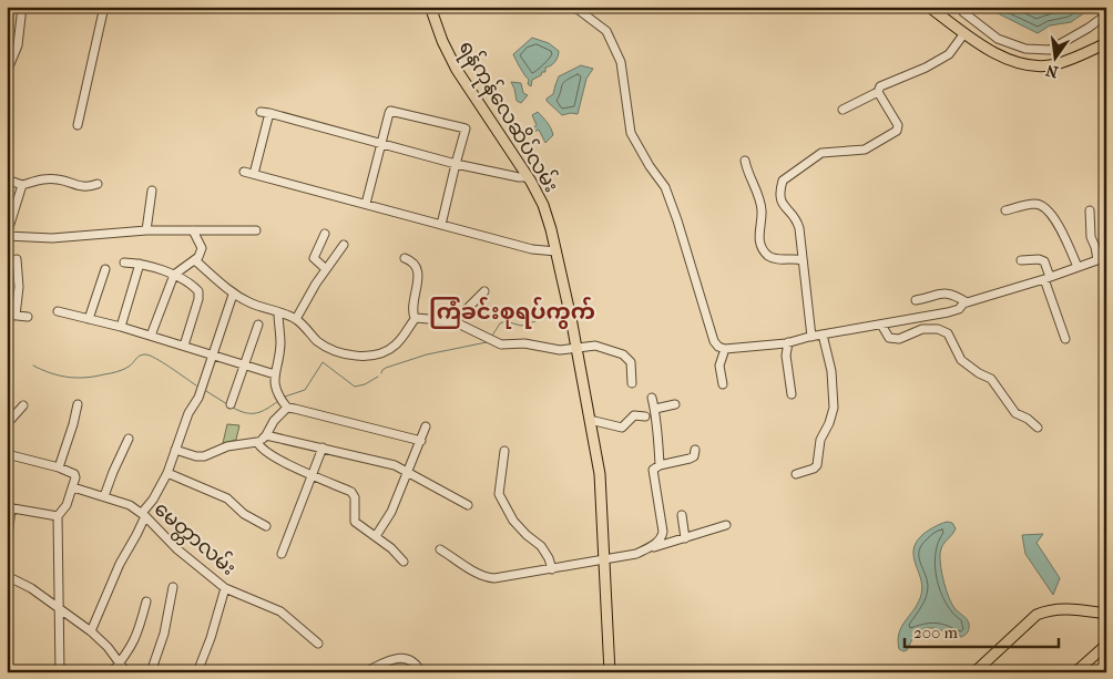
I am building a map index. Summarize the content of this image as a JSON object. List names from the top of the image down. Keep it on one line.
{"streets":{"main road":["ရန်ကုန်လေဆိပ်လမ်း"],"street":["မေတ္တာလမ်း"]},"districts":["ကြံခင်းစုရပ်ကွက်"],"scale_bar":"200 m","north":"bottom"}
